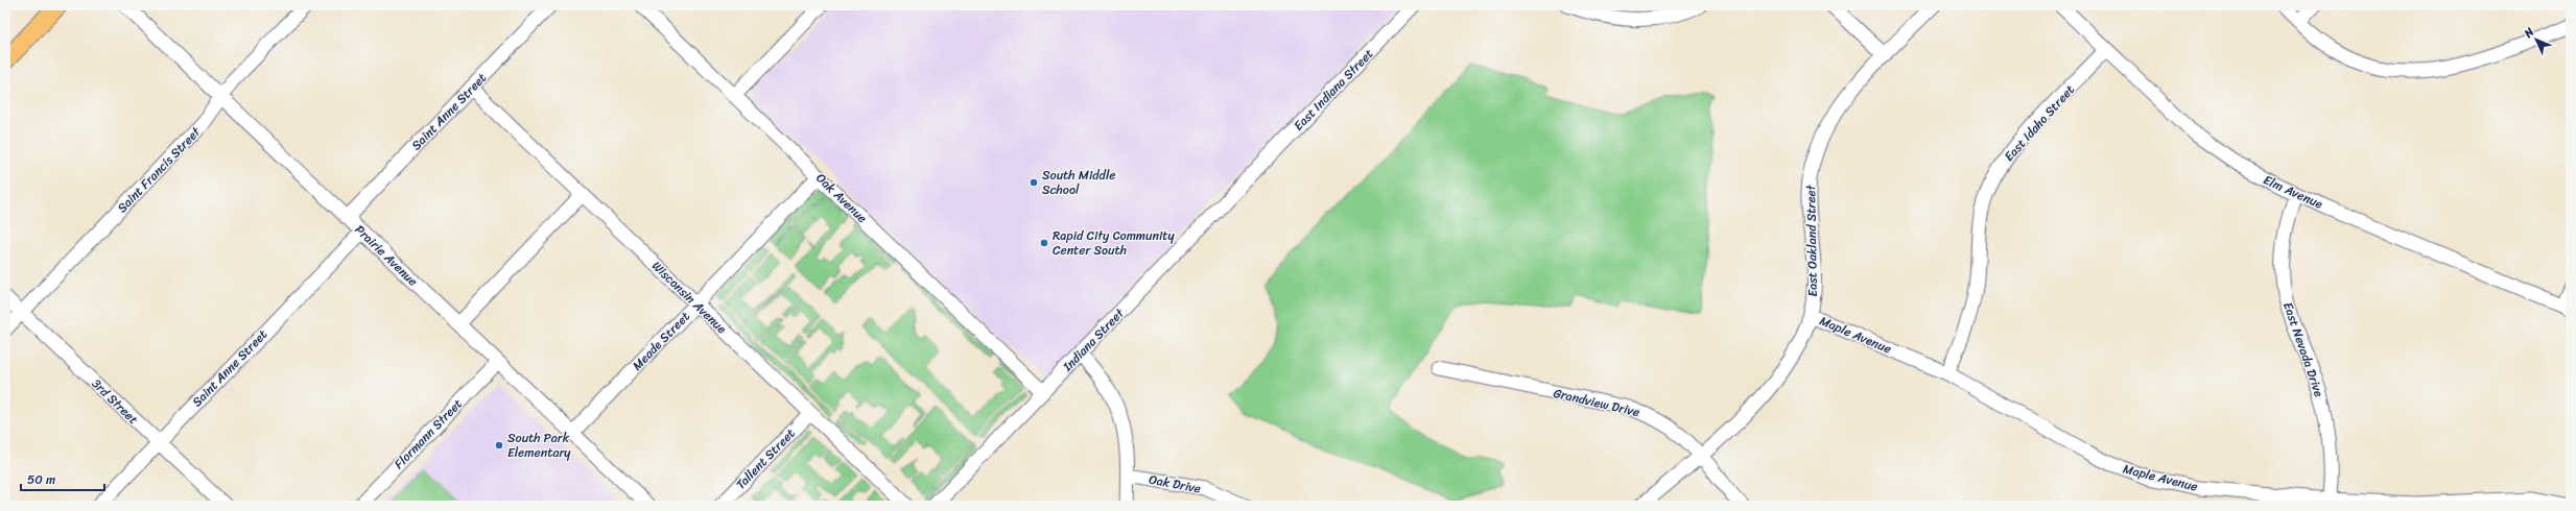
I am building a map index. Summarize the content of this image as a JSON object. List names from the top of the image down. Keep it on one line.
{"streets":{"street":["East Indiana Street","Saint Anne Street","East Idaho Street","Saint Francis Street","Elm Avenue","Oak Avenue","East Oakland Street","Prairie Avenue","Wisconsin Avenue","Maple Avenue","Indiana Street","Meade Street","East Nevada Drive","3rd Street","Grandview Drive","Flormann Street","Tallent Street","Oak Drive"]},"crossings":[["East Indiana Street","Indiana Street"],["Saint Anne Street","Prairie Avenue"],["Saint Anne Street","Wisconsin Avenue"],["Saint Anne Street","3rd Street"],["East Idaho Street","Elm Avenue"],["East Idaho Street","Maple Avenue"],["Saint Francis Street","Prairie Avenue"],["Saint Francis Street","3rd Street"],["Elm Avenue","East Nevada Drive"],["Oak Avenue","Indiana Street"],["Oak Avenue","Meade Street"],["East Oakland Street","Maple Avenue"],["East Oakland Street","Grandview Drive"],["Prairie Avenue","Meade Street"],["Prairie Avenue","Flormann Street"],["Wisconsin Avenue","Meade Street"],["Wisconsin Avenue","Tallent Street"],["Maple Avenue","East Nevada Drive"]],"places":["South Middle School","Rapid City Community Center South","South Park Elementary"],"scale_bar":"50 m","north":"top left"}
